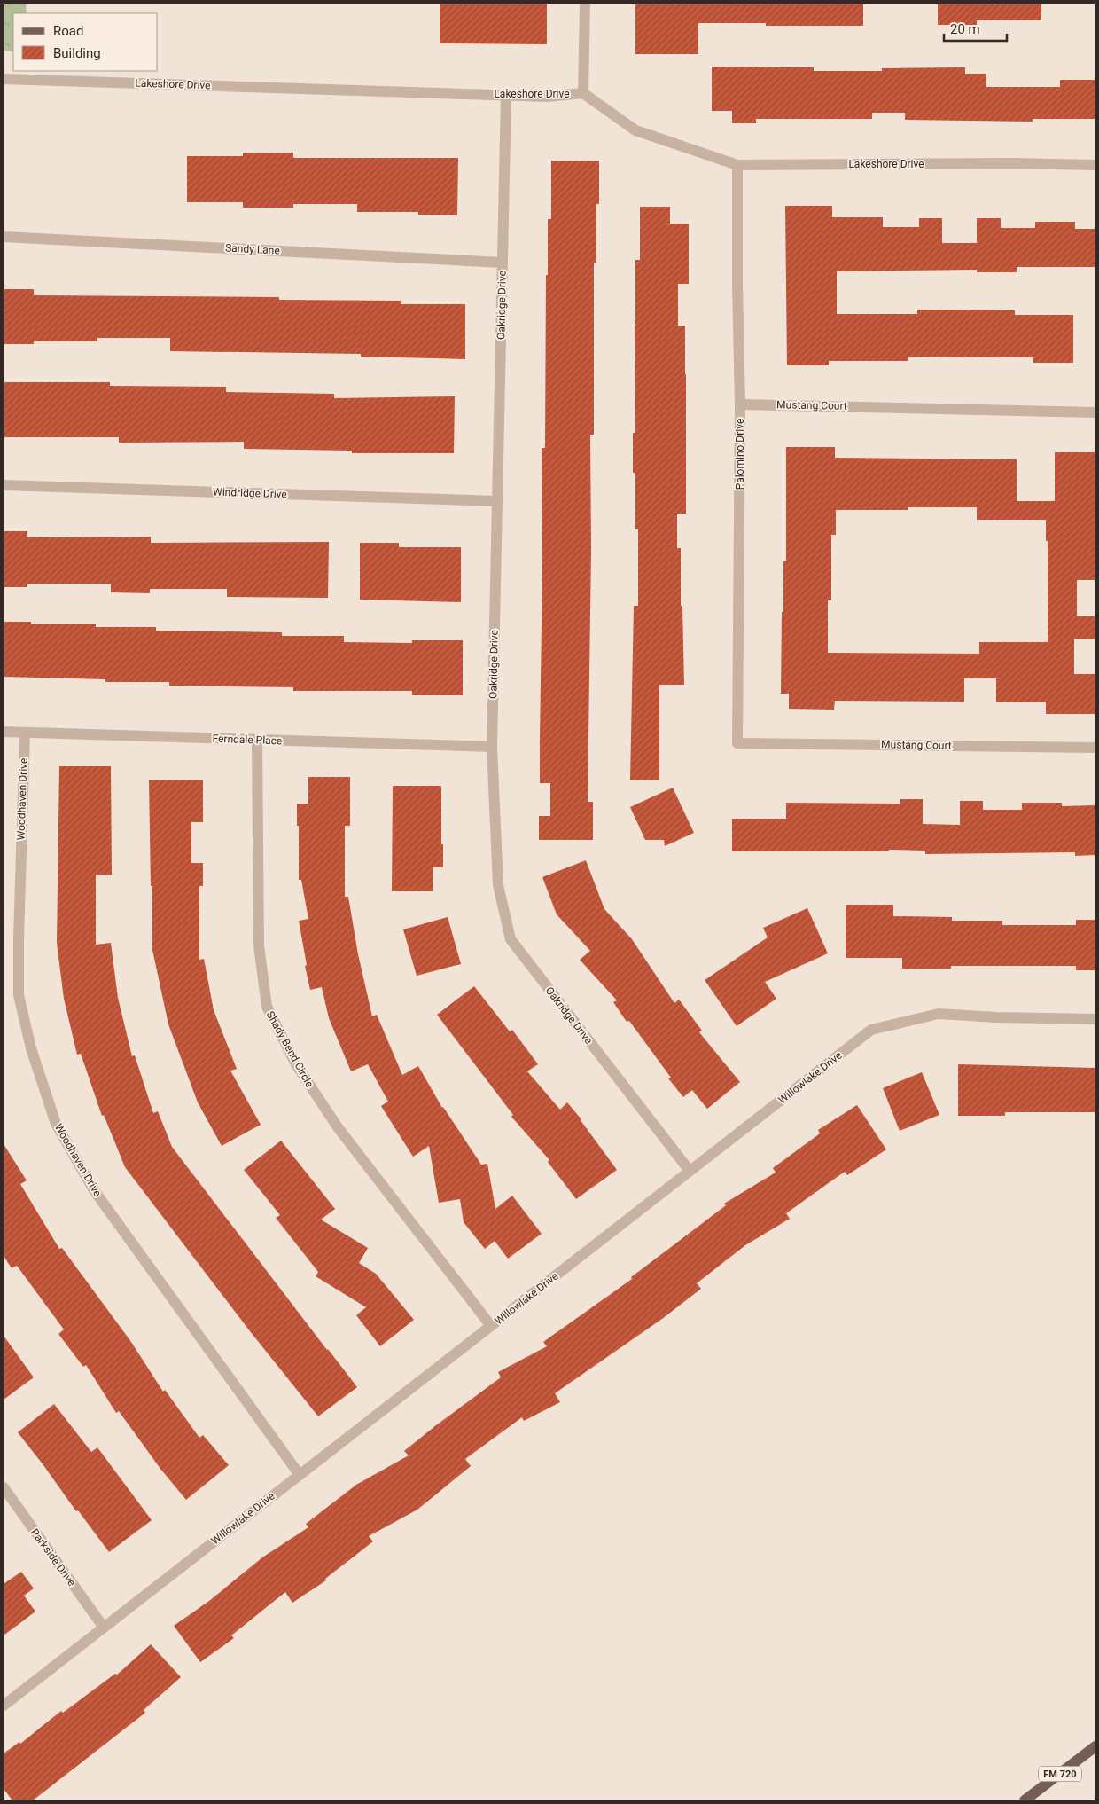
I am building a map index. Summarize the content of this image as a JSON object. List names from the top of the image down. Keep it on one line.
{"streets":{"main road":["FM 720"],"street":["Lakeshore Drive","Sandy Lane","Oakridge Drive","Mustang Court","Palomino Drive","Windridge Drive","Ferndale Place","Woodhaven Drive","Shady Bend Circle","Willowlake Drive","Parkside Drive"]},"crossings":[["Lakeshore Drive","Oakridge Drive"],["Lakeshore Drive","Palomino Drive"],["Sandy Lane","Oakridge Drive"],["Oakridge Drive","Windridge Drive"],["Oakridge Drive","Ferndale Place"],["Oakridge Drive","Willowlake Drive"],["Mustang Court","Palomino Drive"],["Ferndale Place","Woodhaven Drive"],["Ferndale Place","Shady Bend Circle"],["Woodhaven Drive","Willowlake Drive"],["Shady Bend Circle","Willowlake Drive"],["Willowlake Drive","Parkside Drive"]],"legend":["Road","Building"],"scale_bar":"20 m"}
